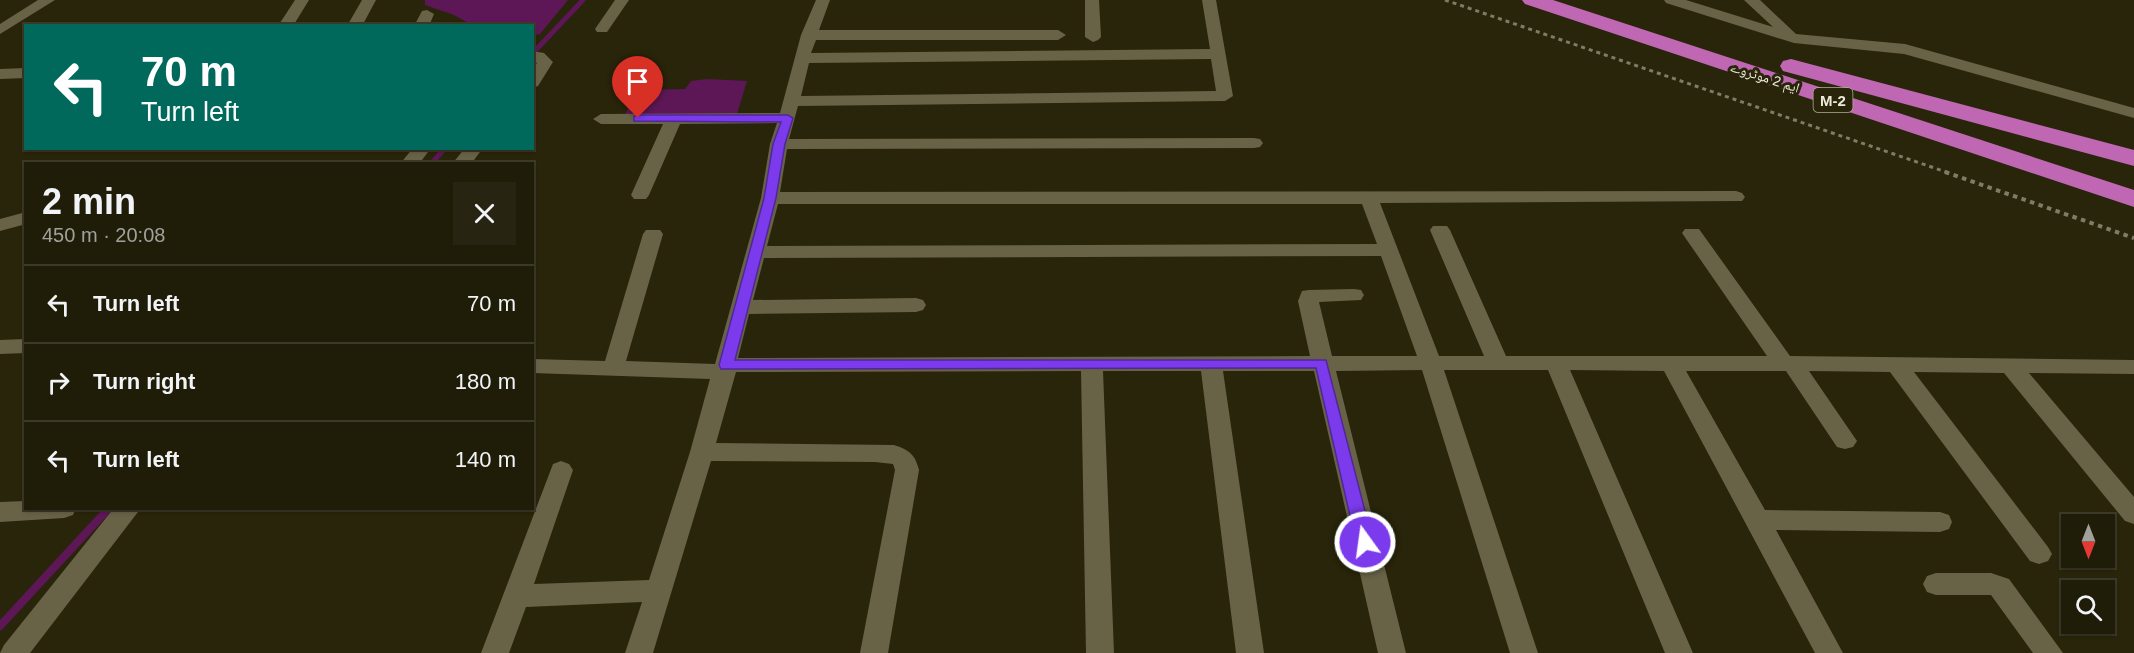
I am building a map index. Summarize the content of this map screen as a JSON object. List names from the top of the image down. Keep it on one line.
{"streets":{"highway":["ایم 2 موٹروے","M-2"]},"north":"bottom","page":{"turn":["70 m","Turn left"],"heading":["2 min","450 m · 20:08"],"list":[{"name":"Turn left","value":"70 m"},{"name":"Turn right","value":"180 m"},{"name":"Turn left","value":"140 m"}]}}
